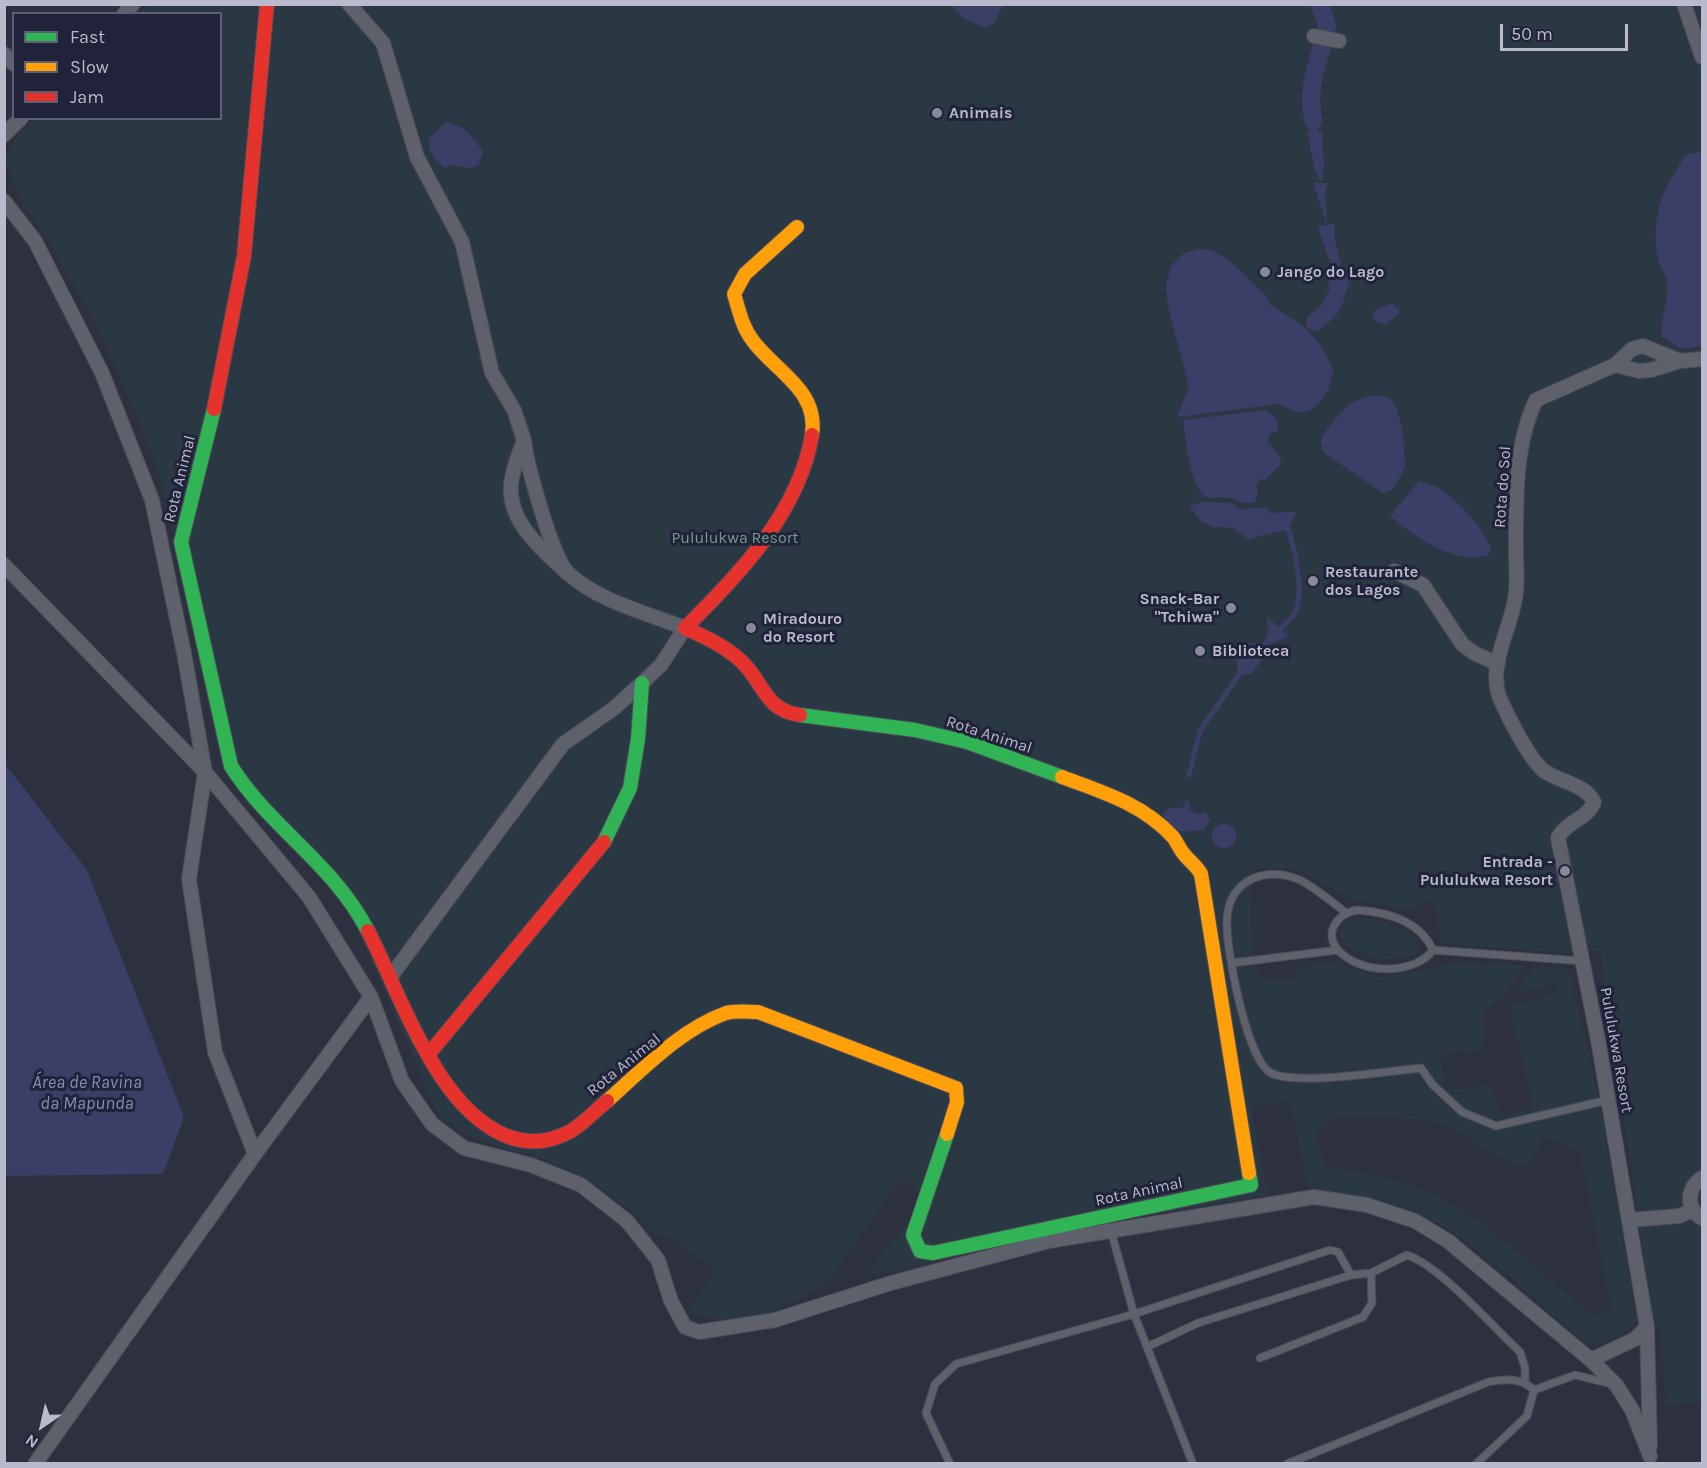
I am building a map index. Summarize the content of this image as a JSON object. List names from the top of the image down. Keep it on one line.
{"streets":{"street":["Rota Animal","Rota do Sol","Pululukwa Resort"]},"crossings":[["Rota do Sol","Pululukwa Resort"]],"water":["Área de Ravina da Mapunda"],"parks":["Pululukwa Resort"],"places":["Animais","Jango do Lago","Restaurante dos Lagos","Snack-Bar \"Tchiwa\"","Miradouro do Resort","Biblioteca","Entrada - Pululukwa Resort"],"legend":["Fast","Slow","Jam"],"scale_bar":"50 m","north":"bottom left"}
